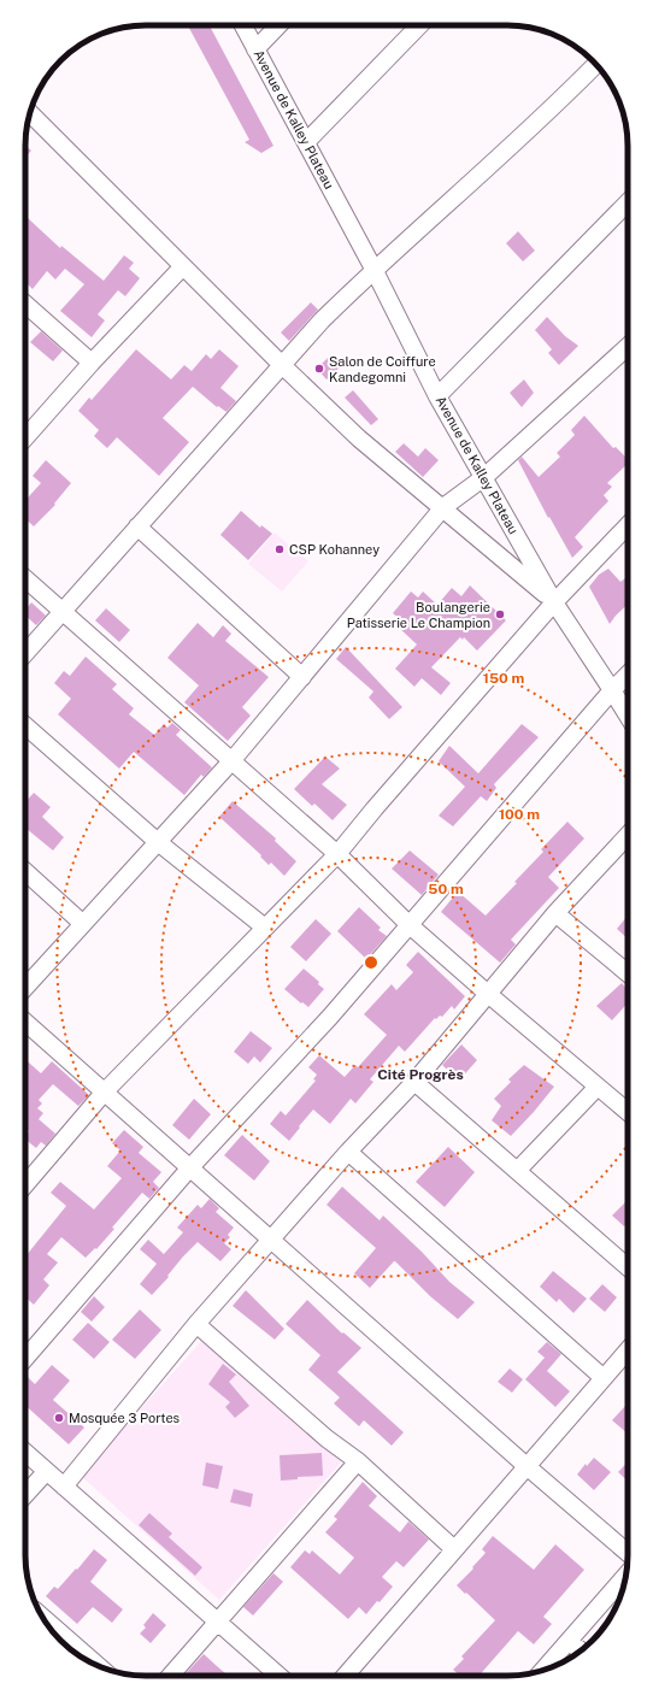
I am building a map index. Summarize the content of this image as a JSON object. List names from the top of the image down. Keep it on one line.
{"streets":{"street":["Avenue de Kalley Plateau"]},"districts":["Cité Progrès"],"places":["Salon de Coiffure Kandegomni","CSP Kohanney","Boulangerie Patisserie Le Champion","Mosquée 3 Portes"],"rings":["150 m","100 m","50 m"]}
